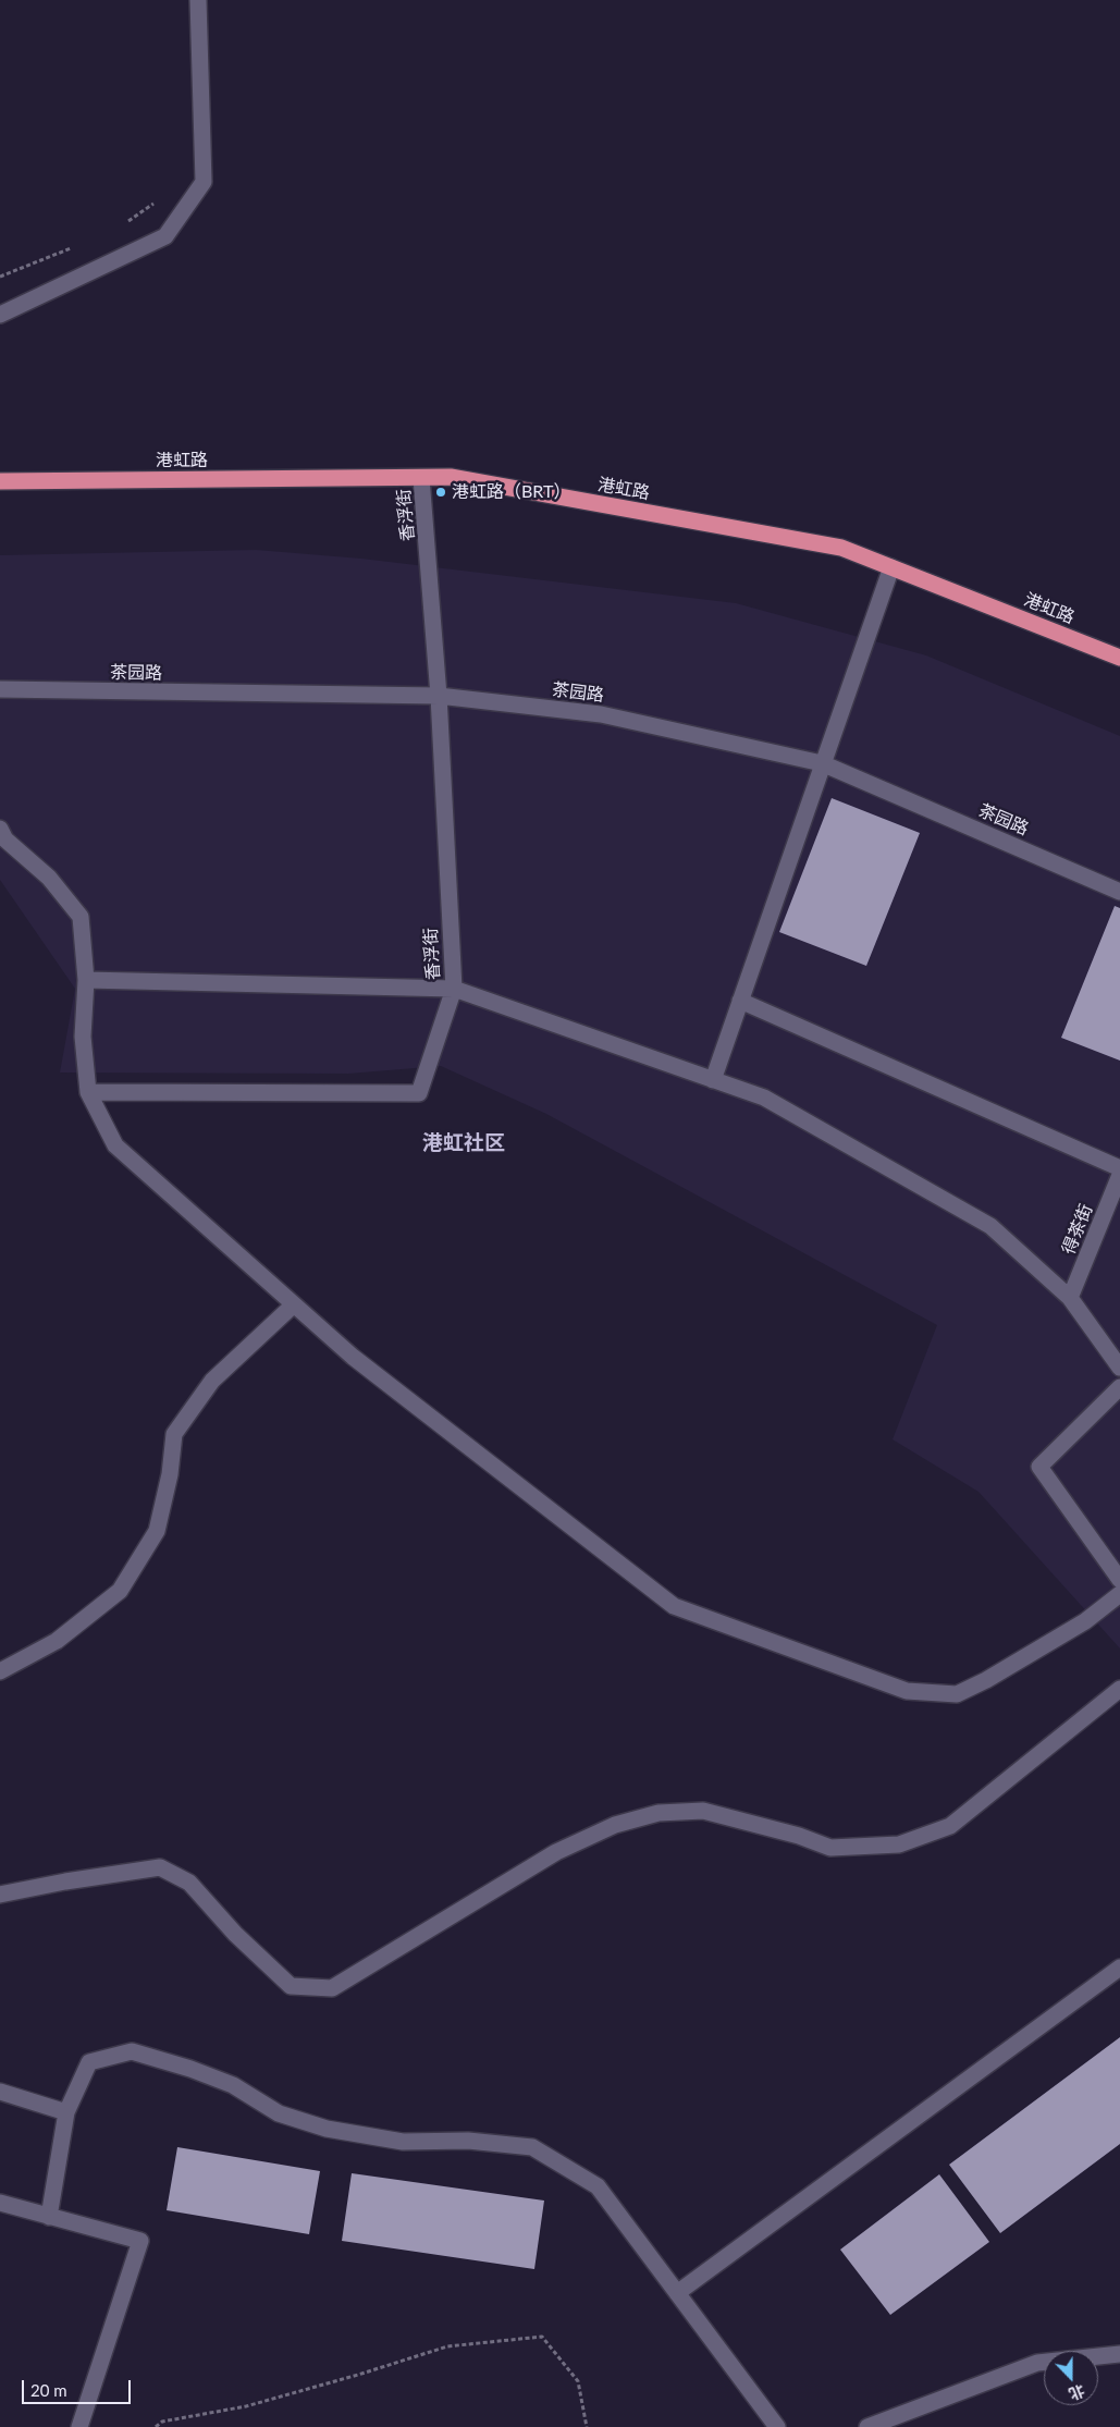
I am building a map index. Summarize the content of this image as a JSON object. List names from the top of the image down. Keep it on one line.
{"streets":{"highway":["港虹路"],"street":["香浮街","茶园路","得茶街"]},"crossings":[["港虹路","香浮街"],["香浮街","茶园路"]],"districts":["港虹社区"],"places":["港虹路（BRT）"],"scale_bar":"20 m","north":"bottom"}
